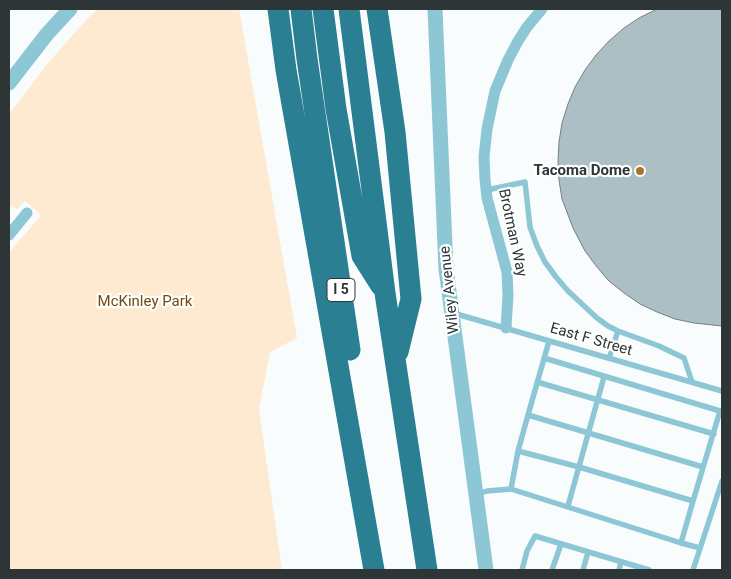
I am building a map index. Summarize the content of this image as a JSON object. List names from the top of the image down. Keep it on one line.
{"streets":{"highway":["I 5"],"street":["Brotman Way","Wiley Avenue"],"lane":["East F Street"]},"crossings":[["Brotman Way","East F Street"],["Wiley Avenue","East F Street"]],"parks":["McKinley Park"],"places":["Tacoma Dome"]}
